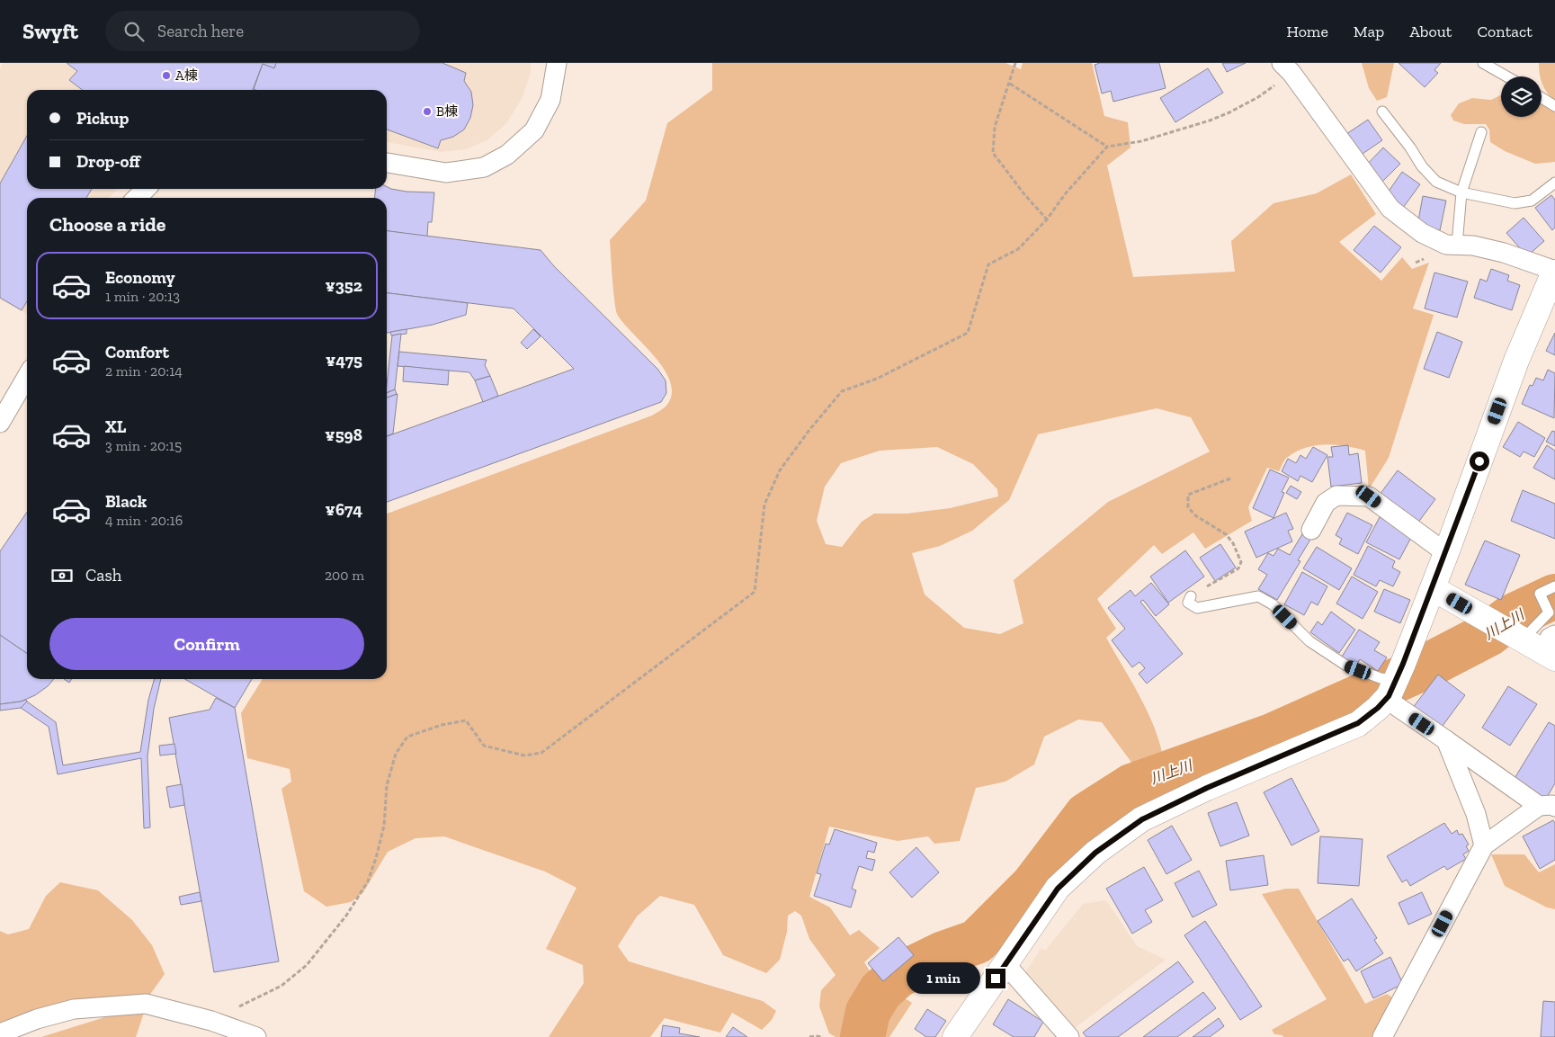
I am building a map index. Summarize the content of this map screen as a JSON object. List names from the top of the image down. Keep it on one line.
{"water":["川上川"],"places":["A棟","B棟"],"page":{"header":"Swyft","search":"Search here","nav":["Home","Map","About","Contact"],"banner":["Pickup","Drop-off"],"heading":"Choose a ride","list":[{"name":"Economy","note":"1 min · 20:13","value":"¥352"},{"name":"Comfort","note":"2 min · 20:14","value":"¥475"},{"name":"XL","note":"3 min · 20:15","value":"¥598"},{"name":"Black","note":"4 min · 20:16","value":"¥674"}],"pay":["Cash","200 m"],"buttons":"Confirm","bubble":"1 min"}}
